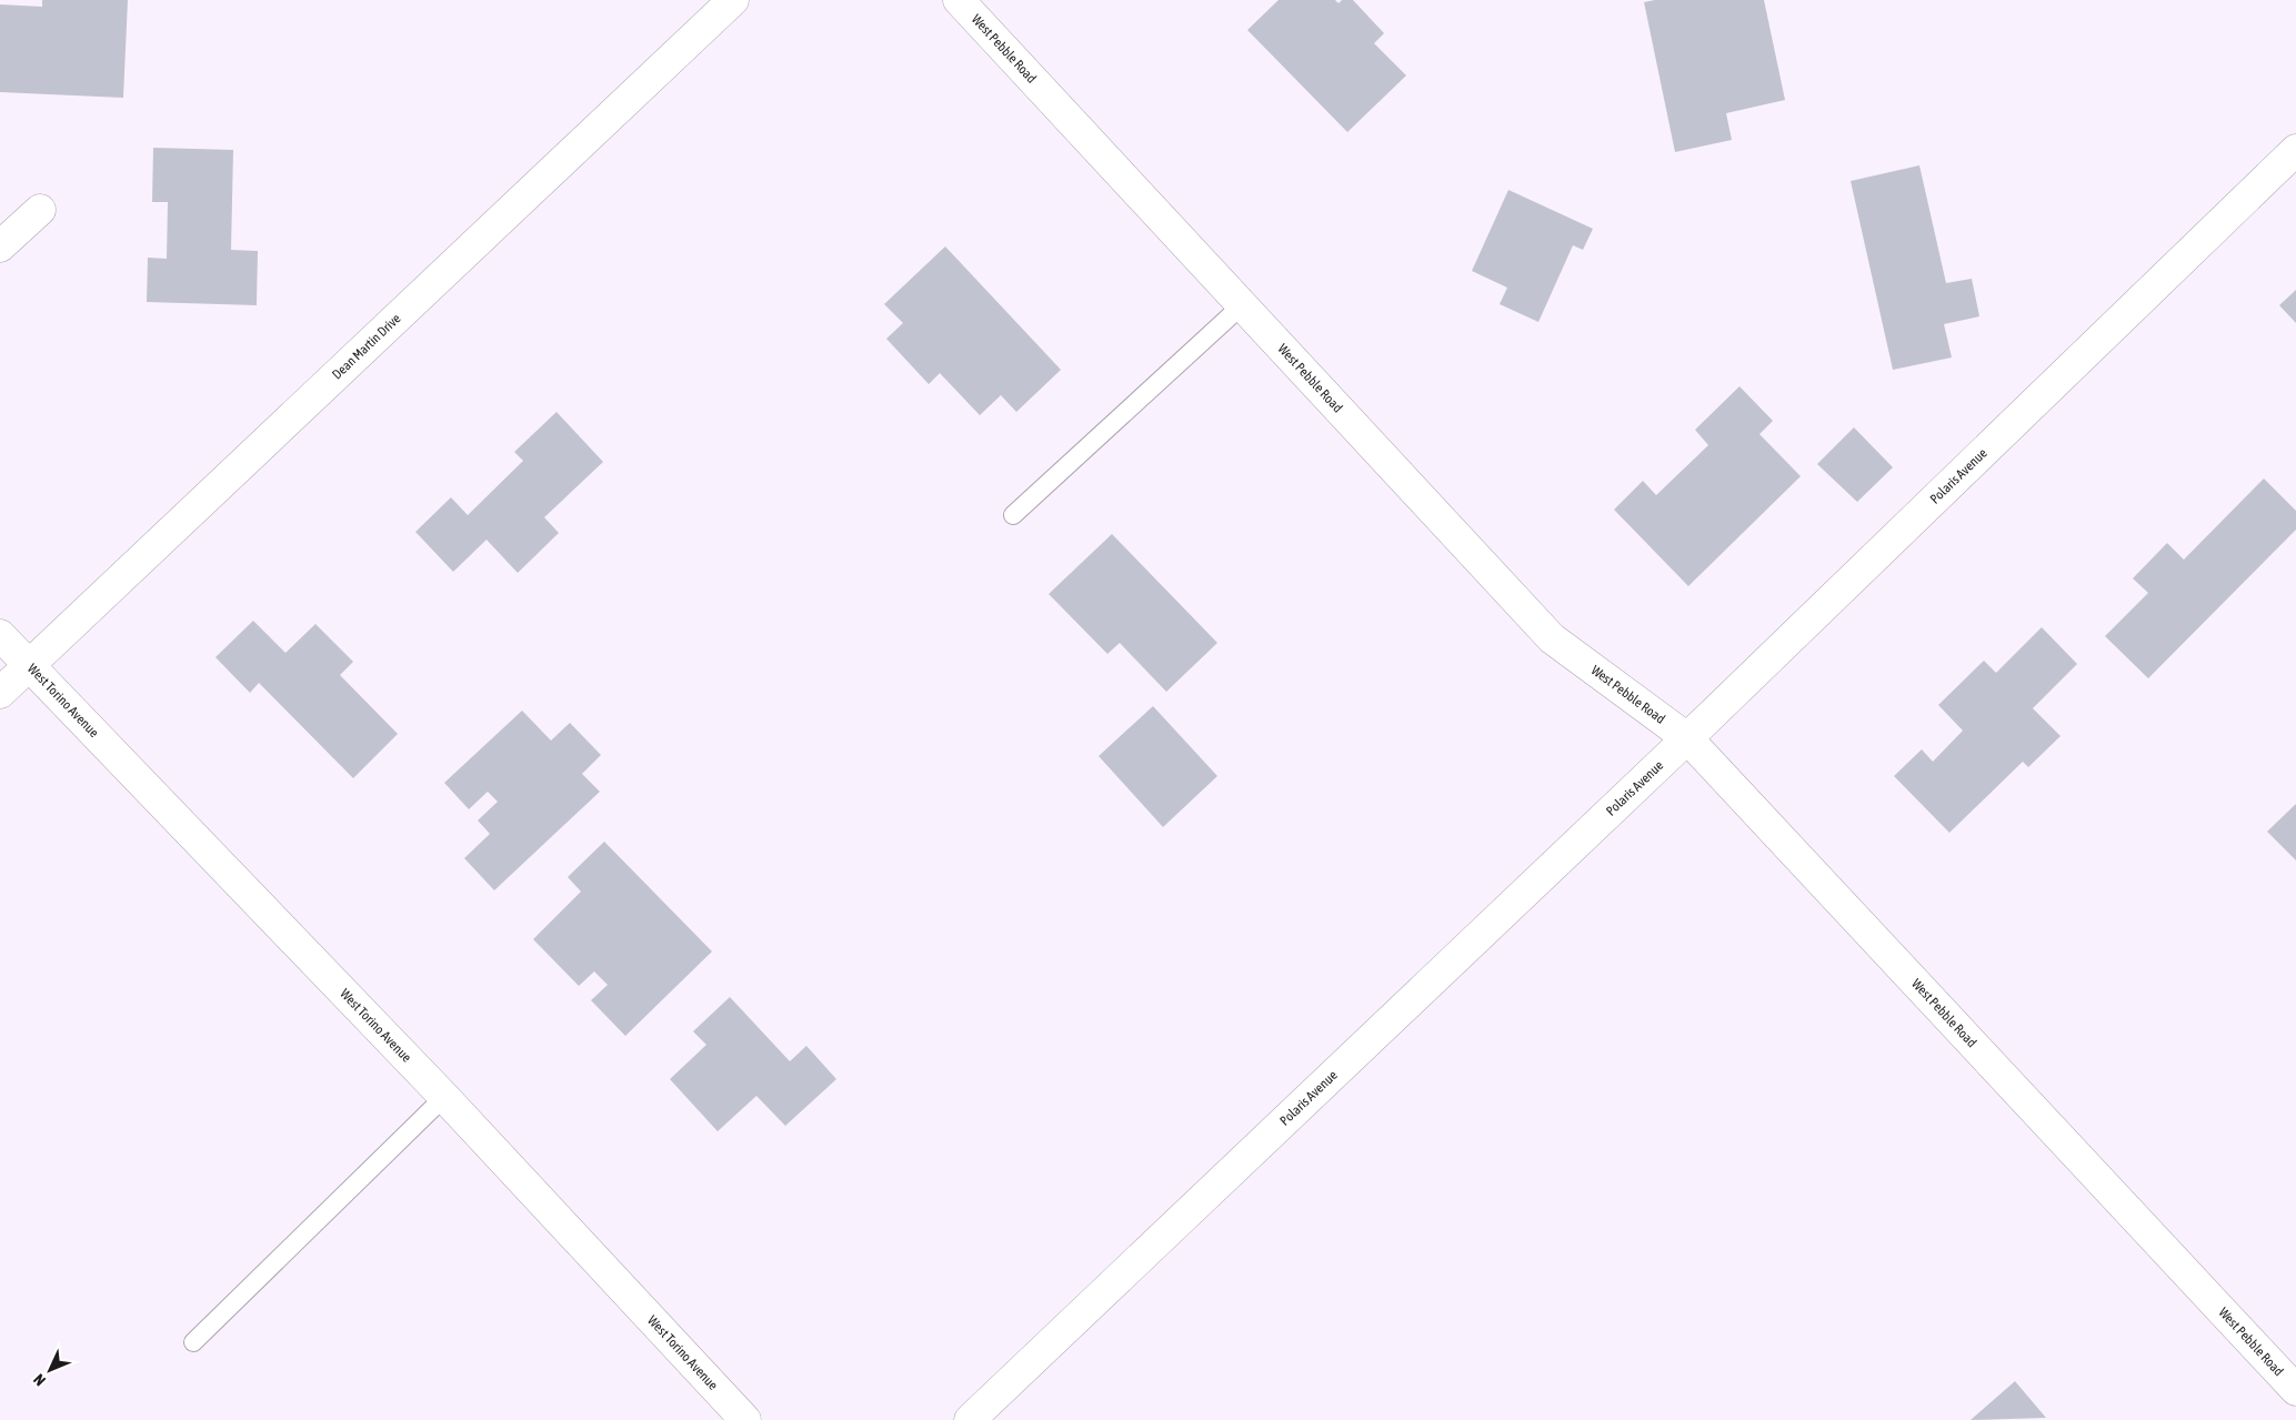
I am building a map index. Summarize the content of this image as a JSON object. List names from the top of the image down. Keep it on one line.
{"streets":{"street":["West Pebble Road","Dean Martin Drive","Polaris Avenue","West Torino Avenue"]},"crossings":[["West Pebble Road","Polaris Avenue"],["Dean Martin Drive","West Torino Avenue"]],"north":"bottom left"}
